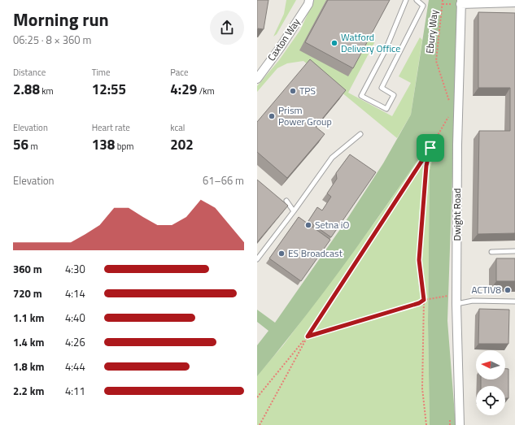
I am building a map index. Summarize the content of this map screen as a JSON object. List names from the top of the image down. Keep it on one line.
{"streets":{"street":["Caxton Way","Dwight Road"],"path":["Ebury Way"]},"places":["Watford Delivery Office","TPS","Prism Power Group","Setna iO","ES Broadcast","ACTIV8"],"north":"left","page":{"heading":["Morning run","06:25 · 8 × 360 m"],"stats":[["Distance","2.88 km"],["Time","12:55"],["Pace","4:29 /km"],["Elevation","56 m"],["Heart rate","138 bpm"],["kcal","202"]],"chart":["Elevation","61–66 m"],"list":[{"name":"360 m","note":"4:30"},{"name":"720 m","note":"4:14"},{"name":"1.1 km","note":"4:40"},{"name":"1.4 km","note":"4:26"},{"name":"1.8 km","note":"4:44"},{"name":"2.2 km","note":"4:11"}]}}
